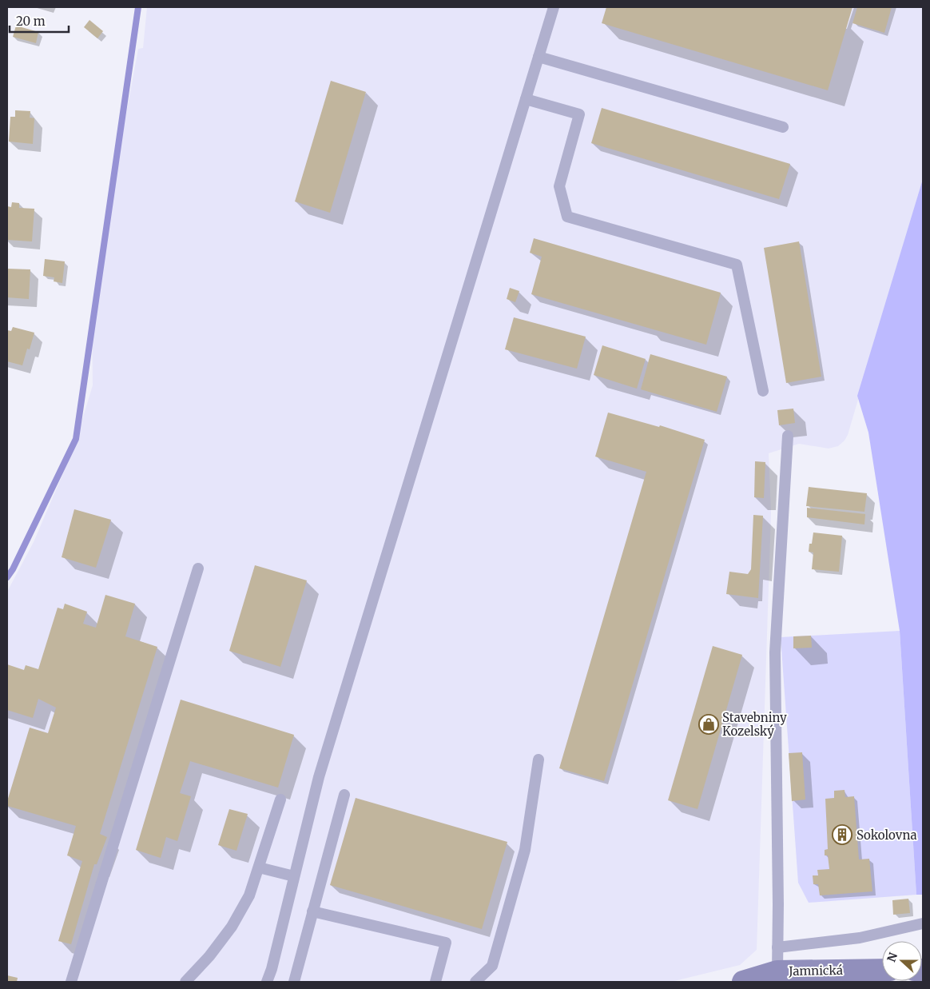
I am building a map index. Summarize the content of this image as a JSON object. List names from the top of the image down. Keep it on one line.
{"streets":{"main road":["Jamnická"]},"places":{"shop":["Stavebniny Kozelský"],"building":["Sokolovna"]},"scale_bar":"20 m","north":"left"}
